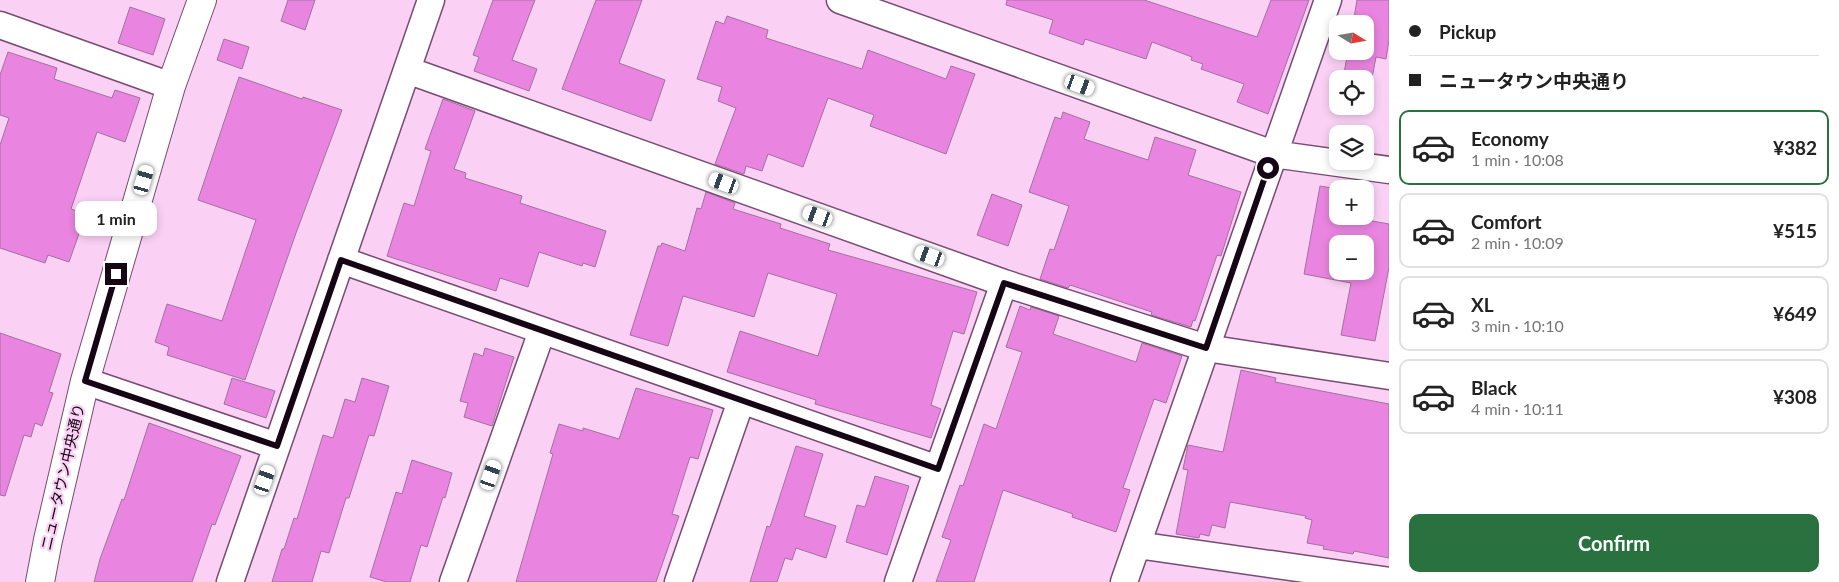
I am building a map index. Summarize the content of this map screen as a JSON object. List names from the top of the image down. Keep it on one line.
{"streets":{"street":["ニュータウン中央通り"]},"north":"right","page":{"banner":["Pickup","ニュータウン中央通り"],"map_buttons":["+","−"],"list":[{"name":"Economy","note":"1 min · 10:08","value":"¥382"},{"name":"Comfort","note":"2 min · 10:09","value":"¥515"},{"name":"XL","note":"3 min · 10:10","value":"¥649"},{"name":"Black","note":"4 min · 10:11","value":"¥308"}],"bubble":"1 min","buttons":"Confirm"}}
